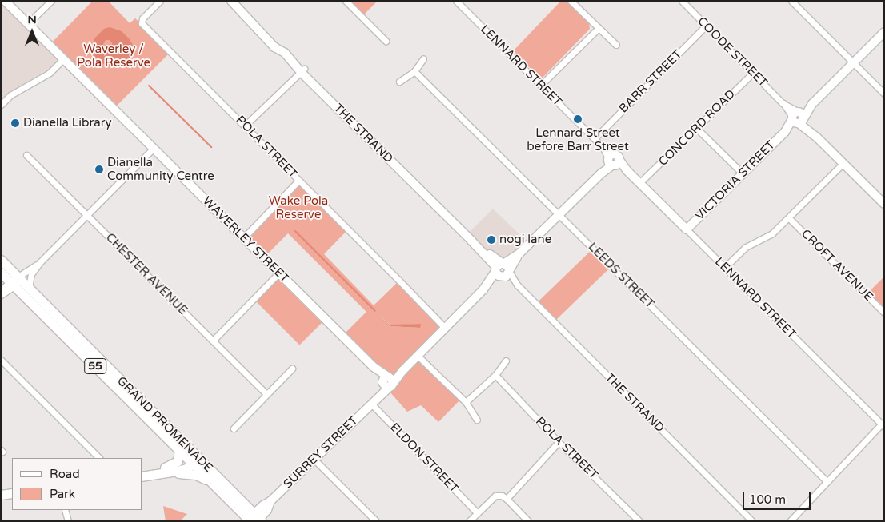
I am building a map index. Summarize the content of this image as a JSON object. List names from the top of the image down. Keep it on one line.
{"streets":{"main road":["55","GRAND PROMENADE"],"street":["COODE STREET","LENNARD STREET","BARR STREET","CONCORD ROAD","THE STRAND","POLA STREET","VICTORIA STREET","WAVERLEY STREET","CROFT AVENUE","CHESTER AVENUE","LEEDS STREET","SURREY STREET","ELDON STREET"]},"crossings":[["COODE STREET","BARR STREET"],["COODE STREET","CONCORD ROAD"],["COODE STREET","VICTORIA STREET"],["LENNARD STREET","BARR STREET"],["LENNARD STREET","CONCORD ROAD"],["LENNARD STREET","VICTORIA STREET"],["LENNARD STREET","SURREY STREET"],["THE STRAND","SURREY STREET"],["POLA STREET","SURREY STREET"],["WAVERLEY STREET","SURREY STREET"],["LEEDS STREET","SURREY STREET"],["GRAND PROMENADE","SURREY STREET"],["SURREY STREET","ELDON STREET"]],"parks":["Waverley / Pola Reserve","Wake Pola Reserve"],"places":["Lennard Street before Barr Street","Dianella Library","Dianella Community Centre","nogi lane"],"legend":["Road","Park"],"scale_bar":"100 m","north":"top"}
